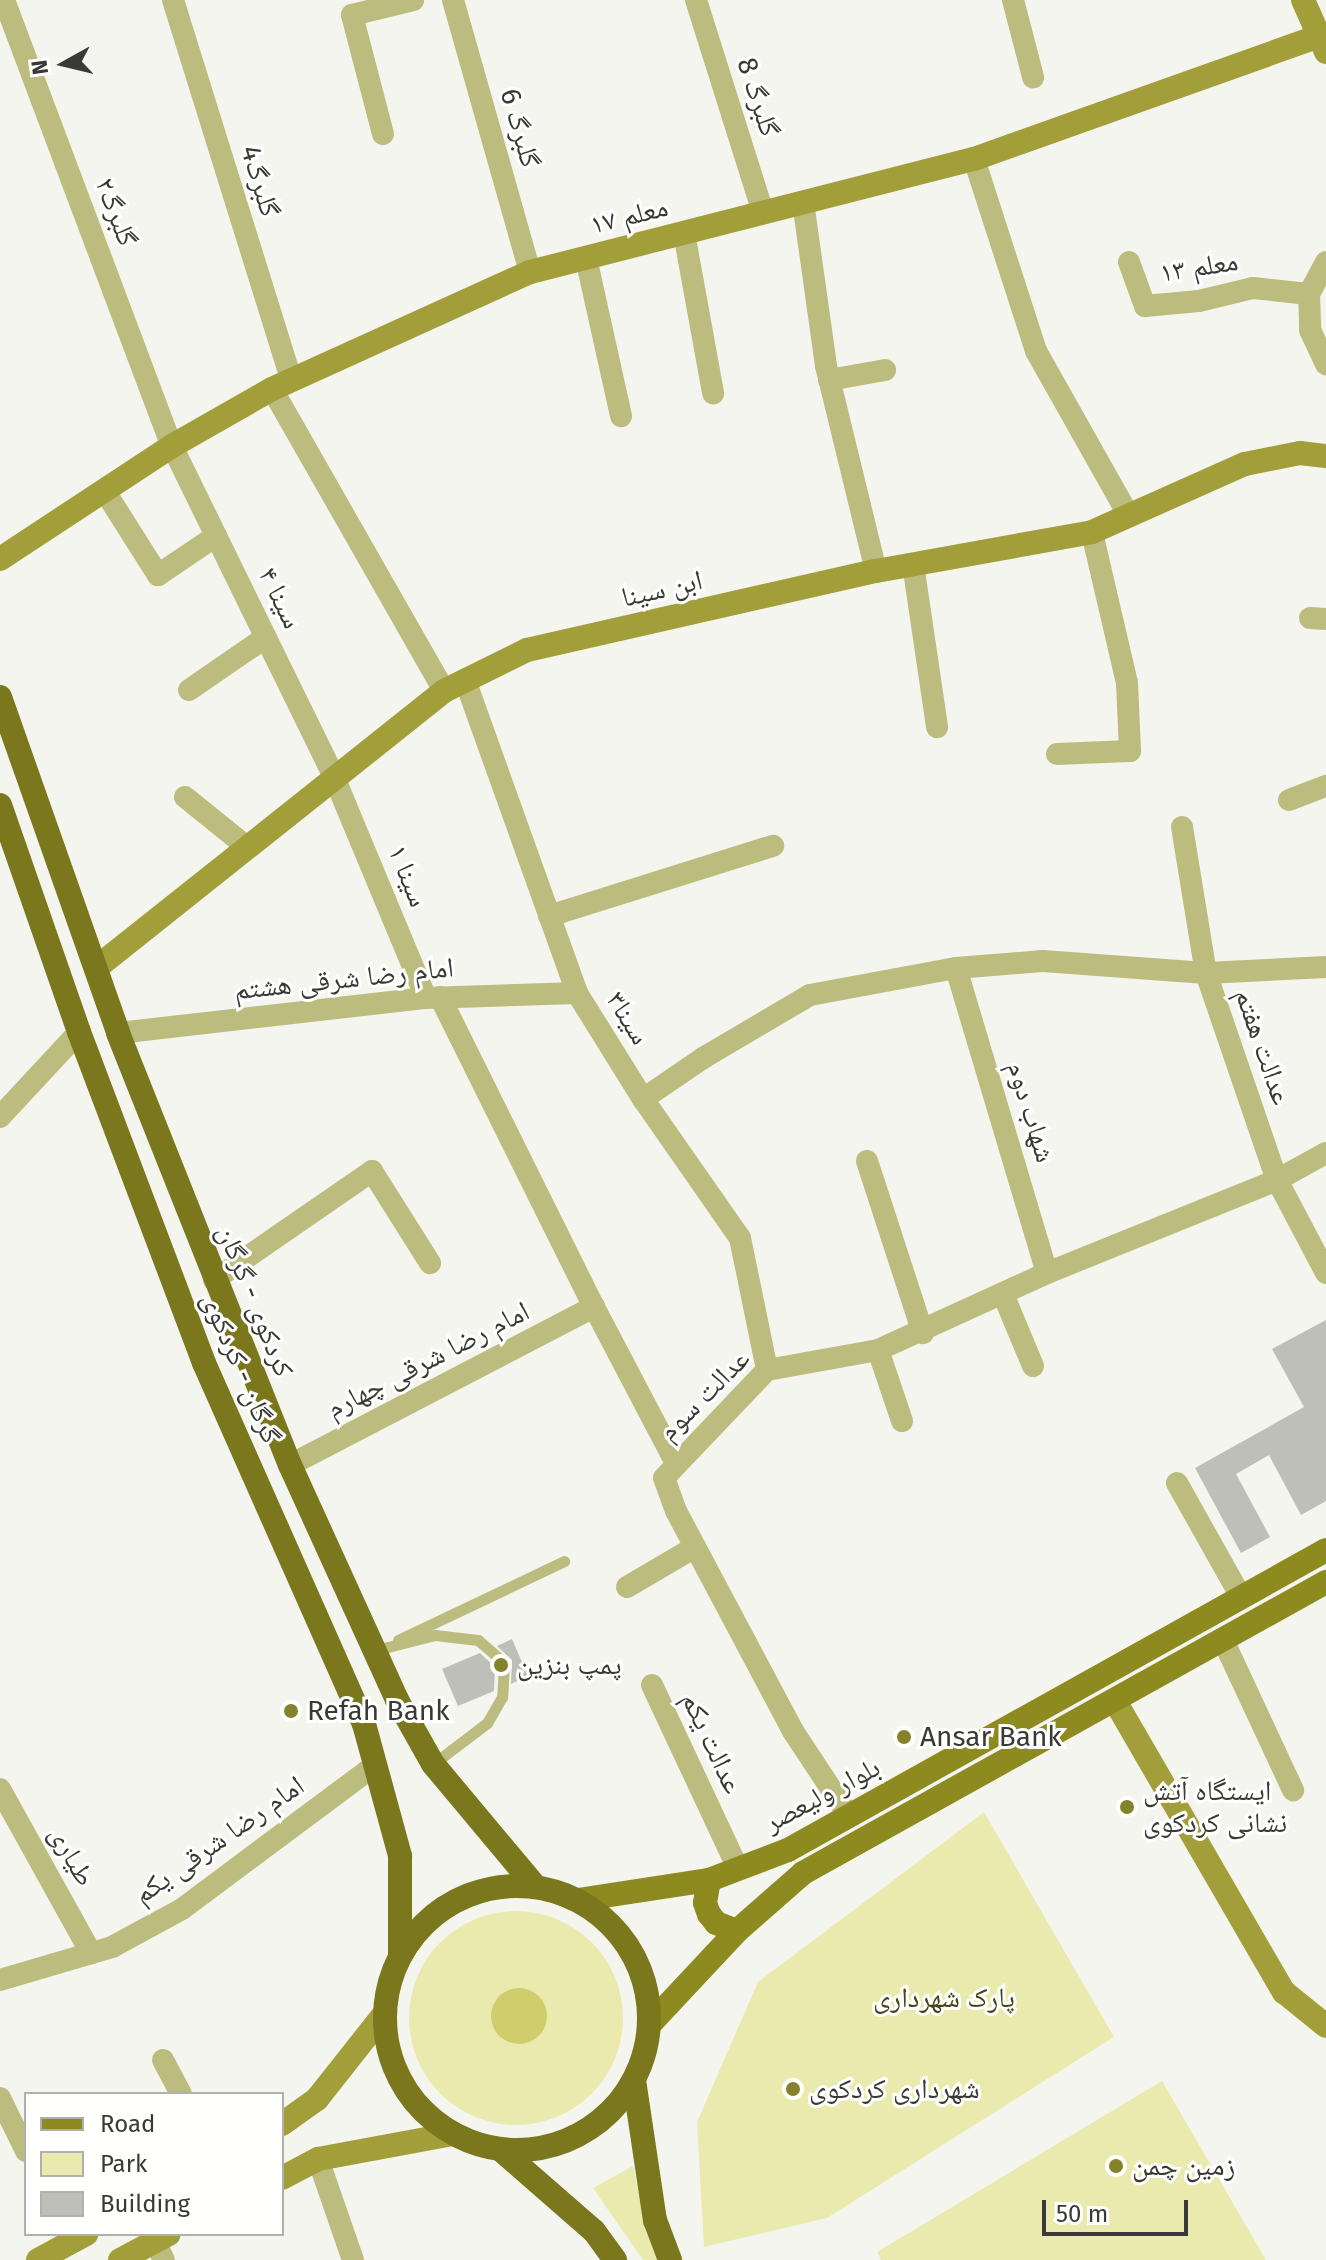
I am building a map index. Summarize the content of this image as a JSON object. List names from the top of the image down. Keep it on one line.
{"streets":{"highway":["کردکوی - گرگان","گرگان - کردکوی"],"main road":["بلوار ولیعصر"],"street":["گلبرگ 8","گلبرگ 6","گلبرگ4","گلبرگ۲","معلم ۱۷","معلم ۱۳","ابن سینا","سینا ۴","سینا ۱","امام رضا شرقی هشتم","سینا۳","عدالت هفتم","شهاب دوم","امام رضا شرقی چهارم","عدالت سوم","عدالت یکم","امام رضا شرقی یکم","طیاری"]},"crossings":[["گلبرگ 8","معلم ۱۷"],["گلبرگ 6","معلم ۱۷"],["گلبرگ4","معلم ۱۷"],["گلبرگ4","ابن سینا"],["گلبرگ4","سینا۳"],["گلبرگ۲","معلم ۱۷"],["گلبرگ۲","سینا ۴"],["معلم ۱۷","سینا ۴"],["ابن سینا","سینا ۴"],["ابن سینا","سینا ۱"],["ابن سینا","سینا۳"],["ابن سینا","کردکوی - گرگان"],["سینا ۴","سینا ۱"],["سینا ۱","امام رضا شرقی هشتم"],["سینا ۱","امام رضا شرقی چهارم"],["سینا ۱","عدالت سوم"],["امام رضا شرقی هشتم","سینا۳"],["امام رضا شرقی هشتم","کردکوی - گرگان"],["سینا۳","عدالت سوم"],["عدالت هفتم","عدالت سوم"],["شهاب دوم","عدالت سوم"],["کردکوی - گرگان","امام رضا شرقی چهارم"],["کردکوی - گرگان","گرگان - کردکوی"],["کردکوی - گرگان","بلوار ولیعصر"],["گرگان - کردکوی","بلوار ولیعصر"],["گرگان - کردکوی","امام رضا شرقی یکم"],["عدالت سوم","بلوار ولیعصر"],["عدالت یکم","بلوار ولیعصر"],["امام رضا شرقی یکم","طیاری"]],"parks":["پارک شهرداری"],"places":["پمپ بنزین","Refah Bank","Ansar Bank","ایستگاه آتش نشانی کردکوی","شهرداری کردکوی","زمین چمن"],"legend":["Road","Park","Building"],"scale_bar":"50 m","north":"left"}
